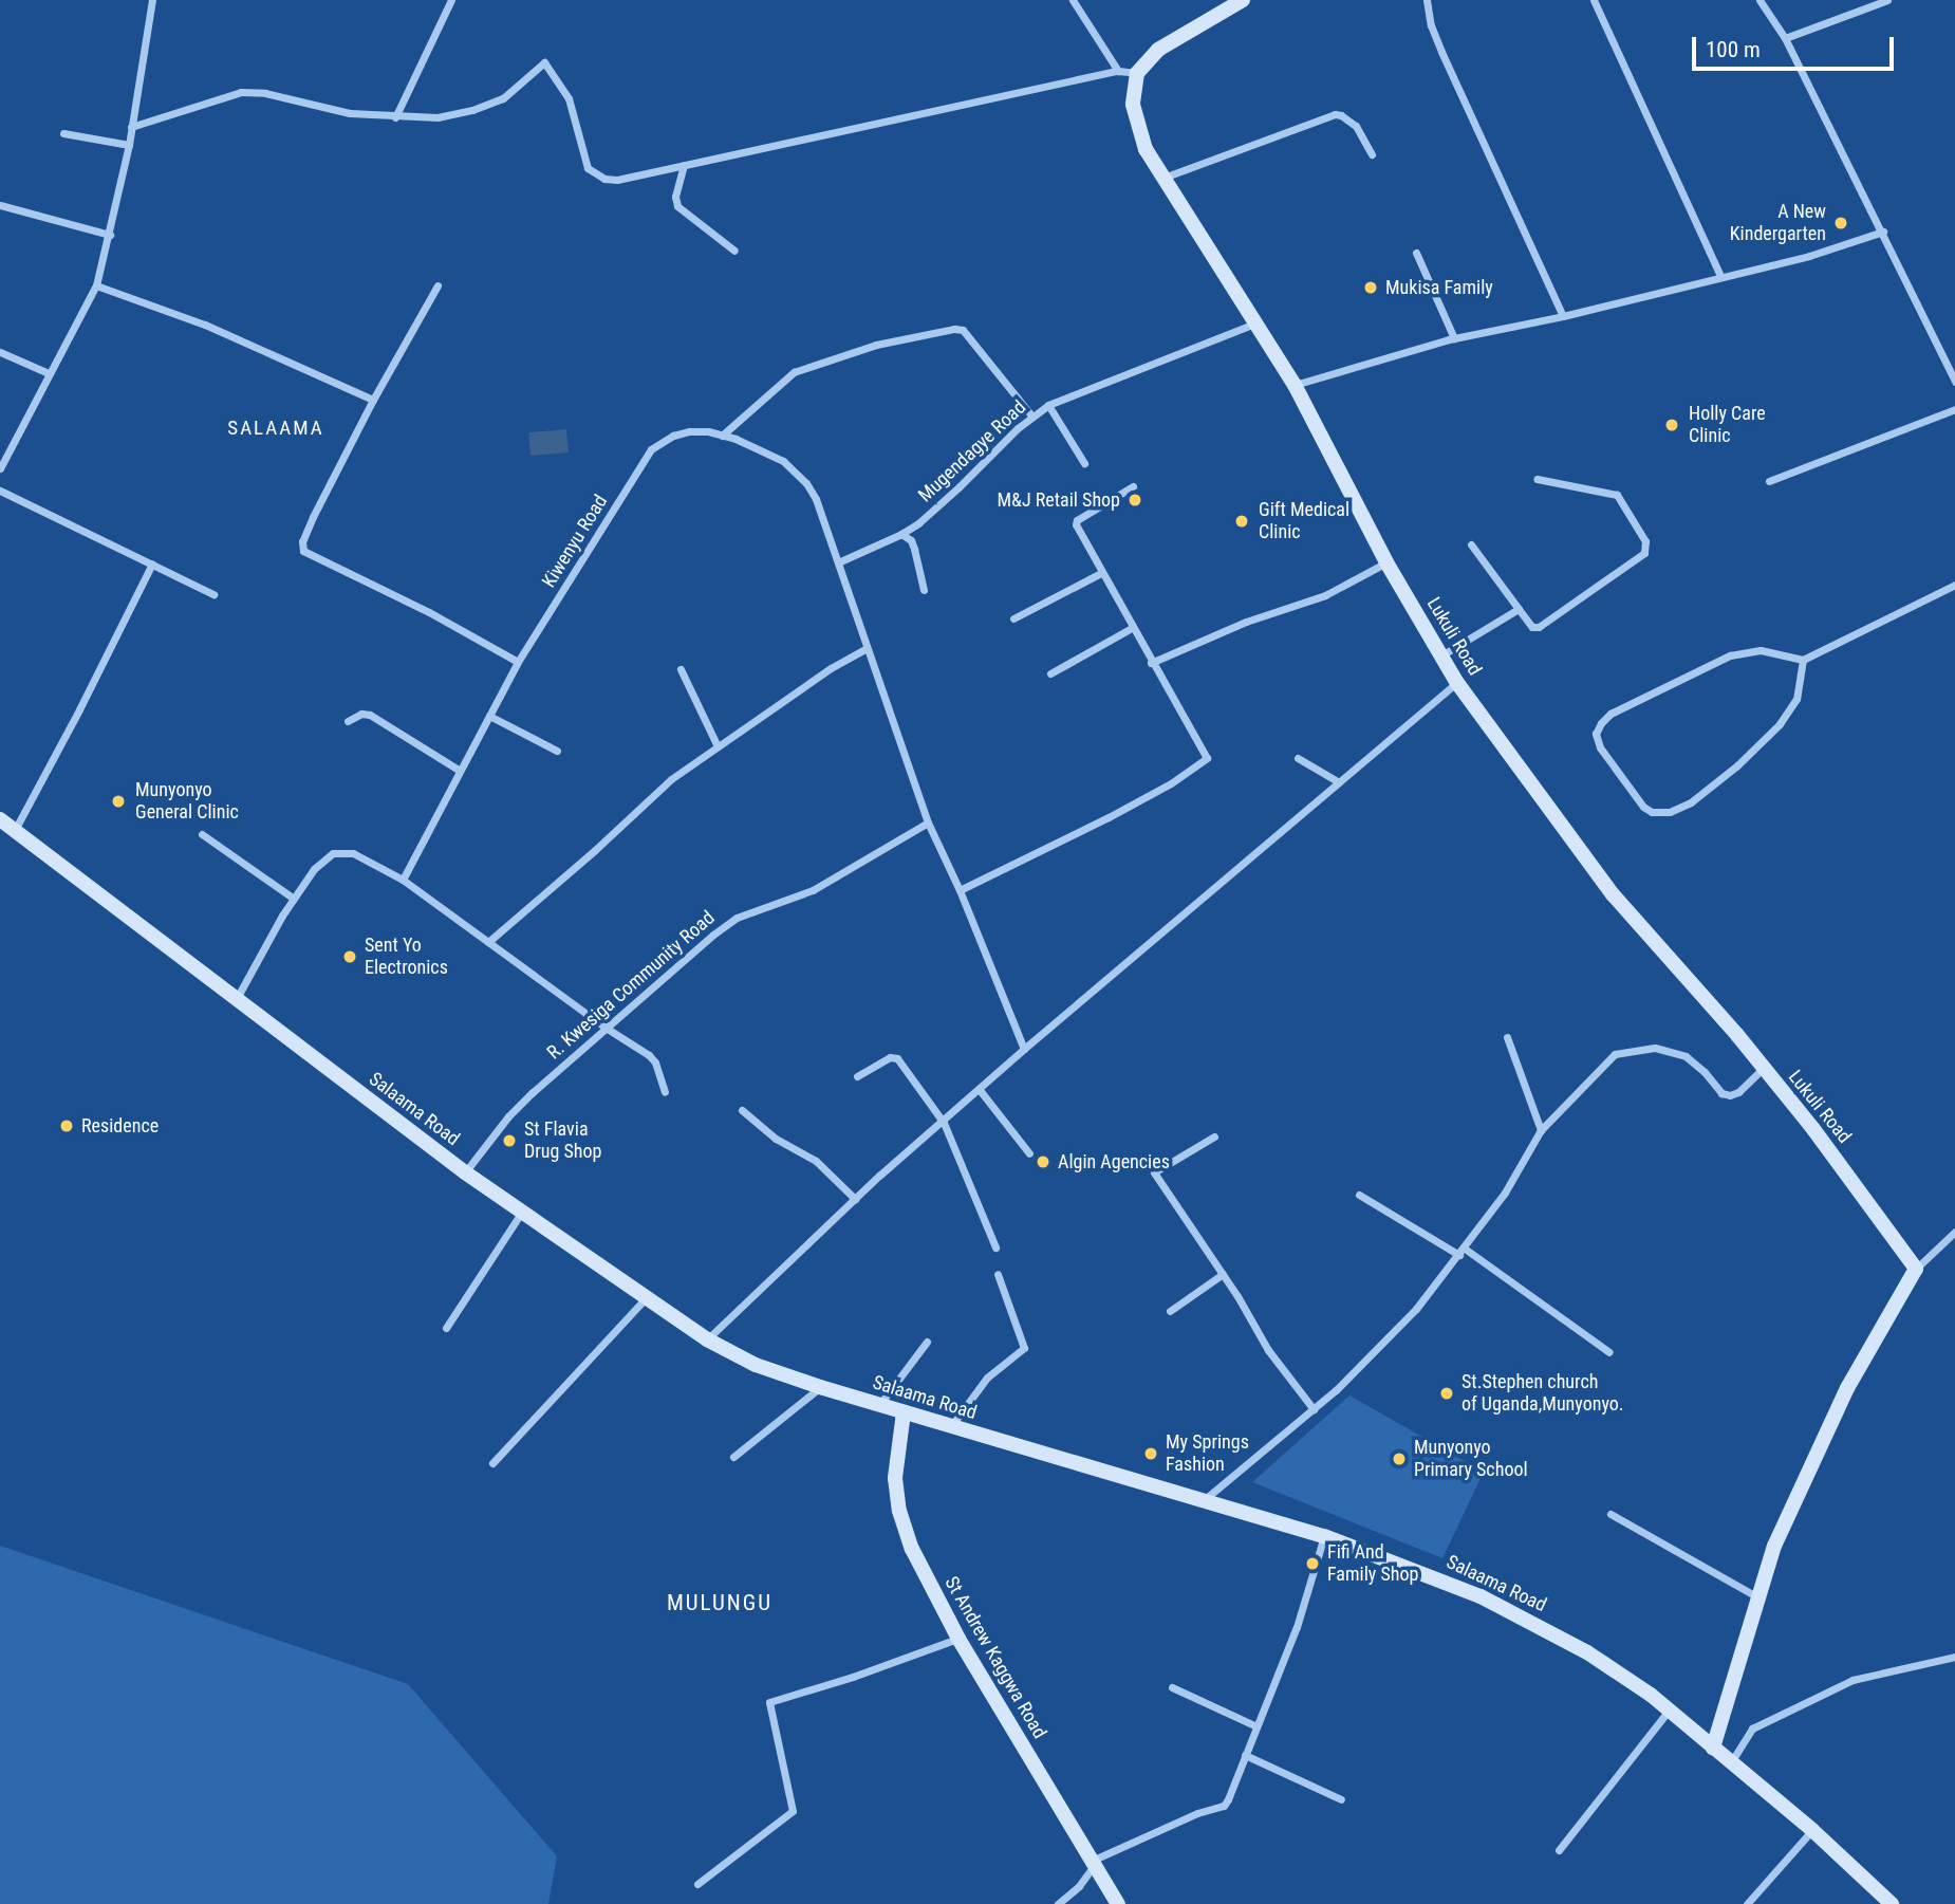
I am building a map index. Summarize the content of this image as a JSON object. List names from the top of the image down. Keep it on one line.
{"streets":{"street":["Mugendagye Road","Kiwenyu Road","Lukuli Road","R. Kwesiga Community Road","Salaama Road","St Andrew Kaggwa Road"]},"crossings":[["Mugendagye Road","Kiwenyu Road"],["Mugendagye Road","Lukuli Road"],["Kiwenyu Road","R. Kwesiga Community Road"],["R. Kwesiga Community Road","Salaama Road"],["Salaama Road","St Andrew Kaggwa Road"]],"districts":["SALAAMA","MULUNGU"],"places":["A New Kindergarten","Mukisa Family","Holly Care Clinic","M&J Retail Shop","Gift Medical Clinic","Munyonyo General Clinic","Sent Yo Electronics","Residence","St Flavia Drug Shop","Algin Agencies","St.Stephen church of Uganda,Munyonyo.","My Springs Fashion","Munyonyo Primary School","Fifi And Family Shop"],"scale_bar":"100 m"}
